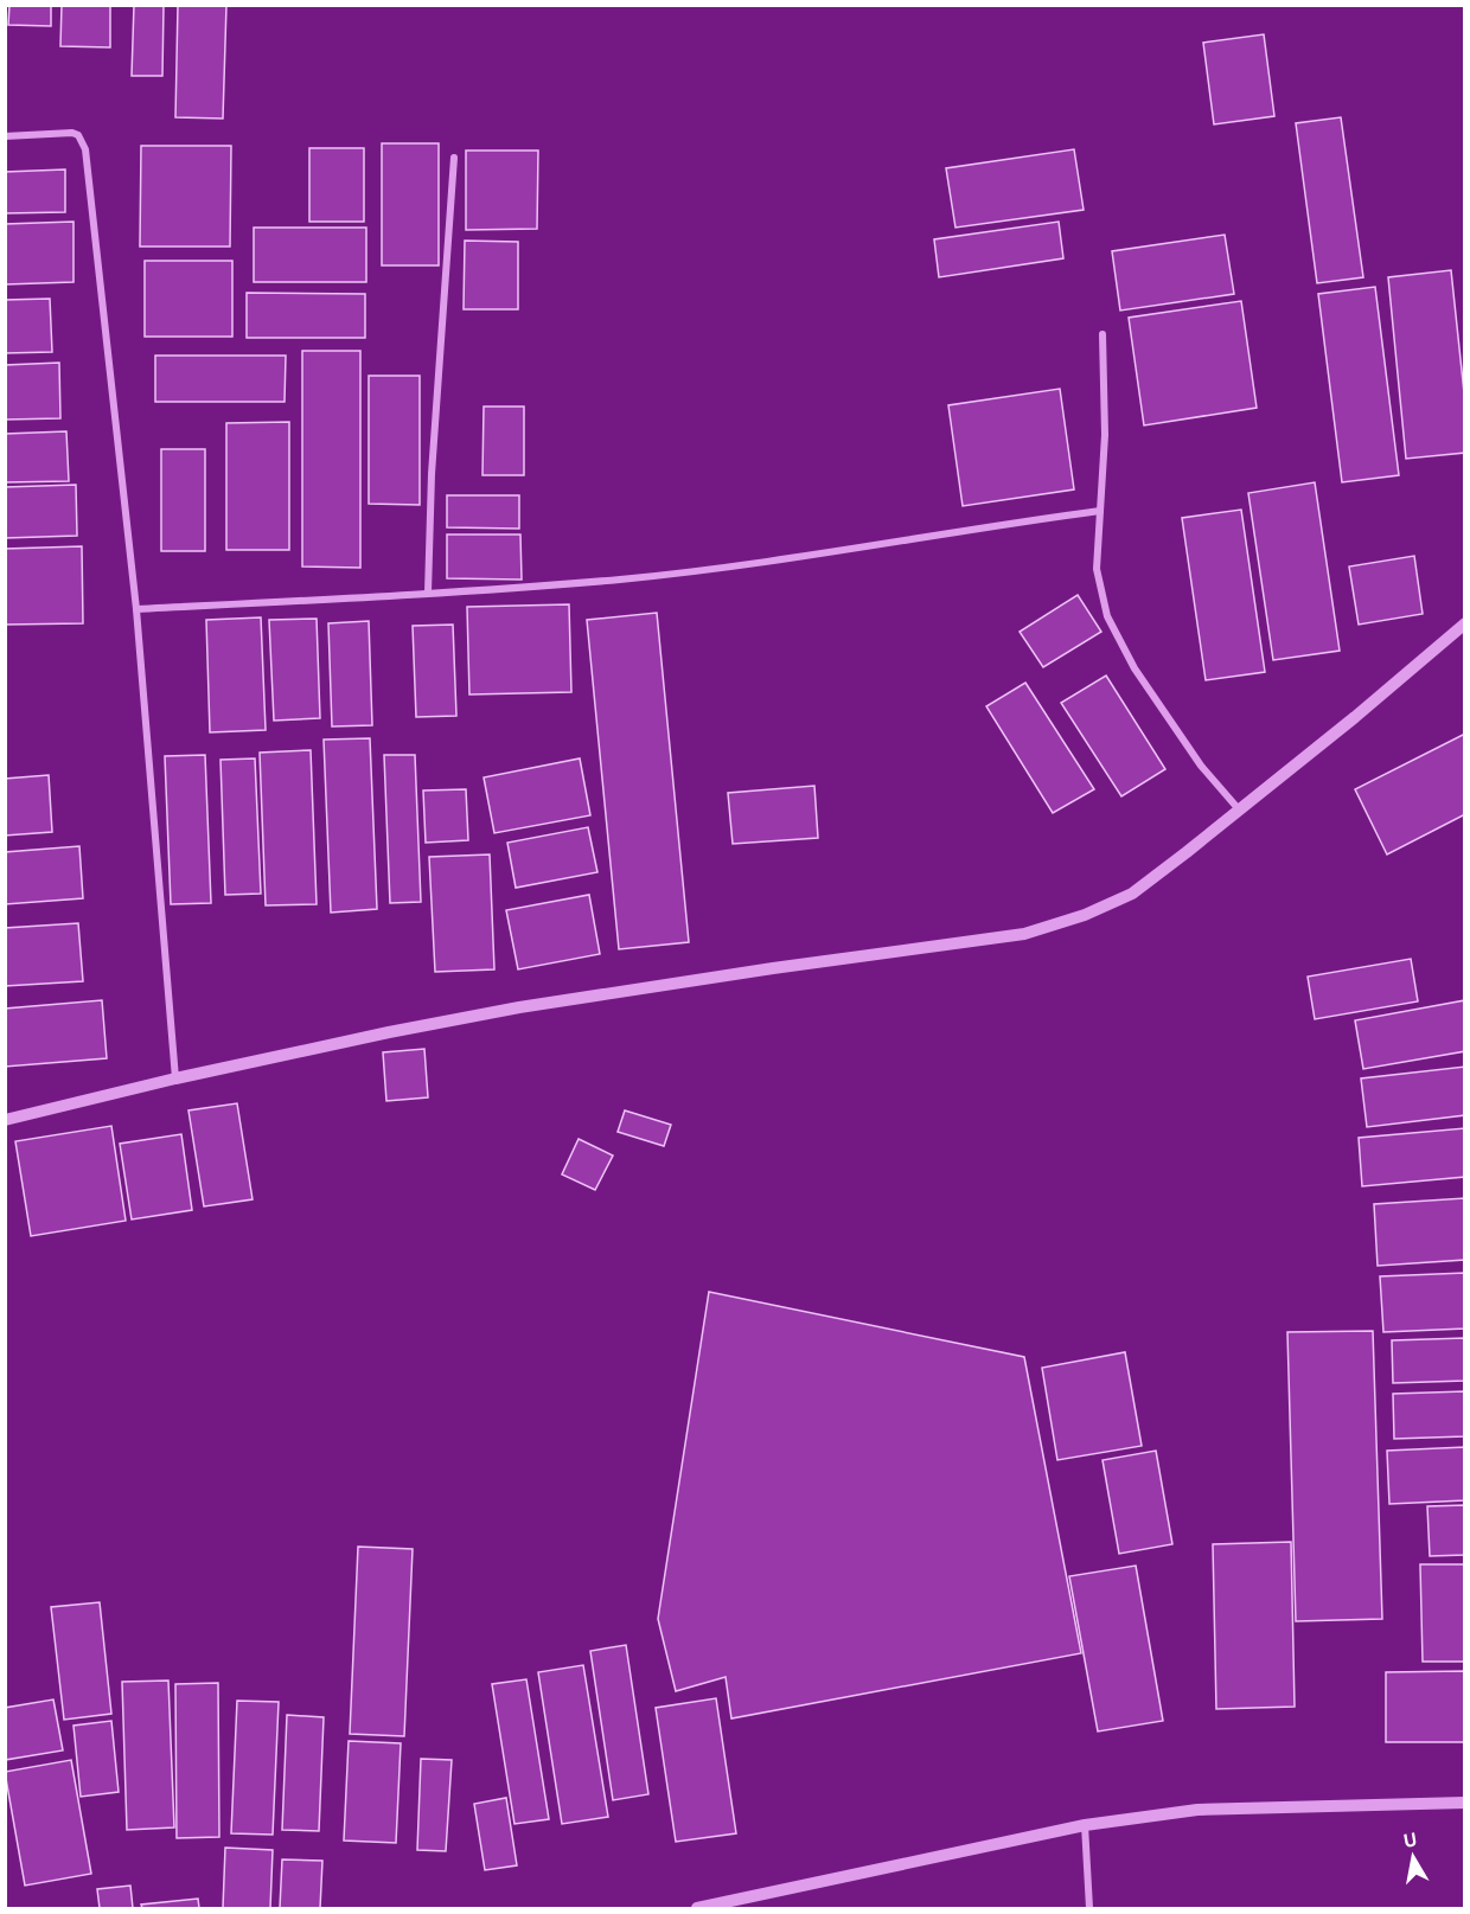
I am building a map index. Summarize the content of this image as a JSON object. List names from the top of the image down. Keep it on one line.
{"north":"top"}
